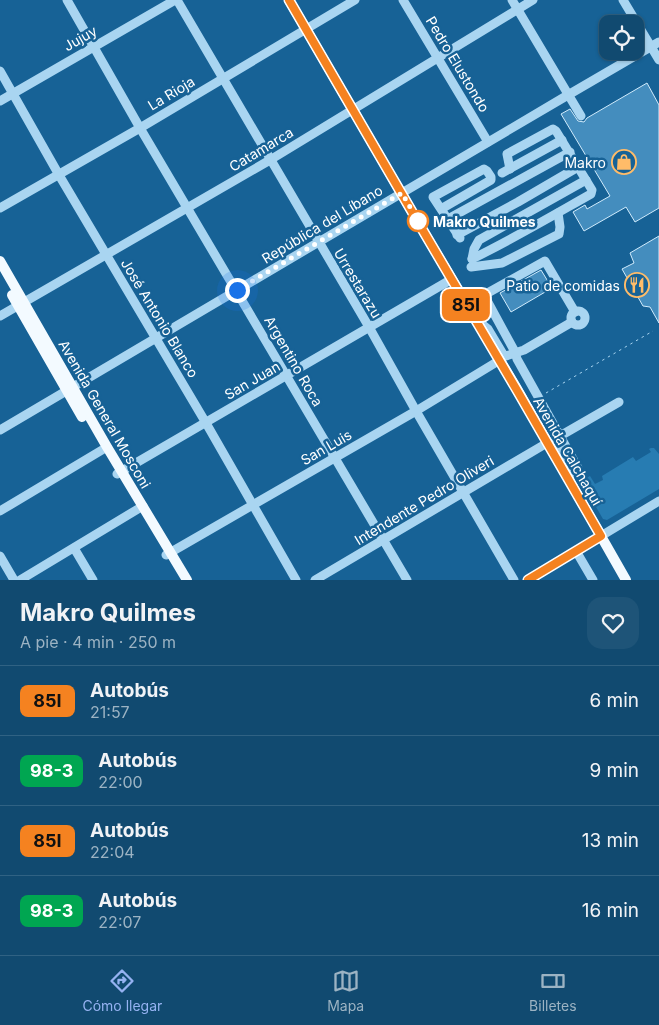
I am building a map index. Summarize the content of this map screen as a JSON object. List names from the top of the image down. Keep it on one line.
{"streets":{"main road":["Avenida General Mosconi","Avenida Calchaquí"],"street":["Jujuy","Pedro Elustondo","La Rioja","Catamarca","República del Líbano","Urrestarazu","José Antonio Blanco","Argentino Roca","San Juan","San Luis","Intendente Pedro Oliveri"]},"crossings":[["Jujuy","Urrestarazu"],["Jujuy","José Antonio Blanco"],["Jujuy","Argentino Roca"],["Pedro Elustondo","Catamarca"],["Pedro Elustondo","República del Líbano"],["La Rioja","Urrestarazu"],["La Rioja","José Antonio Blanco"],["La Rioja","Argentino Roca"],["La Rioja","Avenida Calchaquí"],["Catamarca","Urrestarazu"],["Catamarca","José Antonio Blanco"],["Catamarca","Argentino Roca"],["Catamarca","Avenida General Mosconi"],["Catamarca","Avenida Calchaquí"],["República del Líbano","Urrestarazu"],["República del Líbano","José Antonio Blanco"],["República del Líbano","Argentino Roca"],["República del Líbano","Avenida General Mosconi"],["República del Líbano","Avenida Calchaquí"],["Urrestarazu","San Juan"],["Urrestarazu","San Luis"],["Urrestarazu","Intendente Pedro Oliveri"],["José Antonio Blanco","San Juan"],["José Antonio Blanco","San Luis"],["Argentino Roca","San Juan"],["Argentino Roca","San Luis"],["Argentino Roca","Intendente Pedro Oliveri"],["San Juan","Avenida General Mosconi"],["San Juan","Avenida Calchaquí"],["Avenida General Mosconi","San Luis"],["San Luis","Avenida Calchaquí"],["Avenida Calchaquí","Intendente Pedro Oliveri"]],"places":{"shop":["Makro"],"other":["Makro Quilmes"],"restaurant":["Patio de comidas"]},"lines":["bus line 85I"],"page":{"on_map":"85I","heading":["Makro Quilmes","A pie · 4 min · 250 m"],"list":[{"mark":"85I","name":"Autobús","note":"21:57","value":"6 min"},{"mark":"98-3","name":"Autobús","note":"22:00","value":"9 min"},{"mark":"85I","name":"Autobús","note":"22:04","value":"13 min"},{"mark":"98-3","name":"Autobús","note":"22:07","value":"16 min"}],"tabs":["Cómo llegar","Mapa","Billetes"]}}
